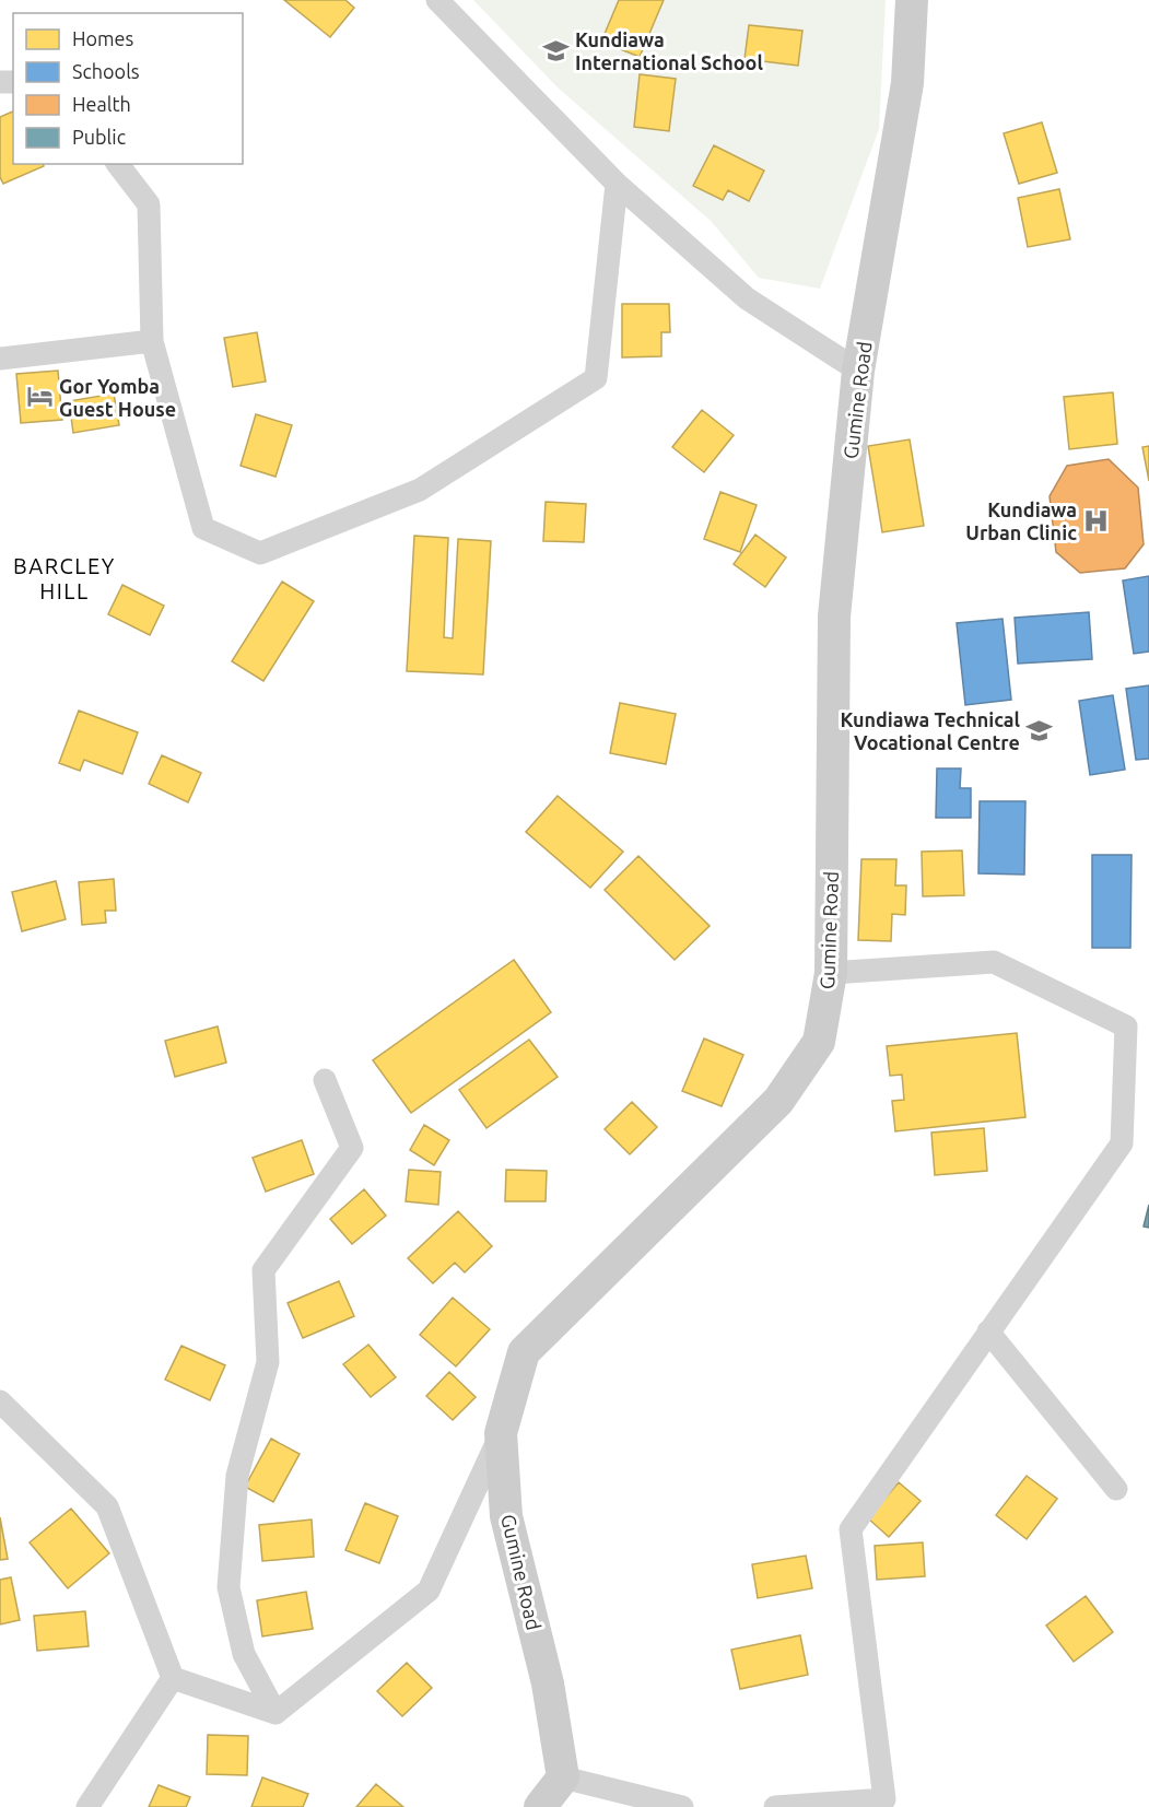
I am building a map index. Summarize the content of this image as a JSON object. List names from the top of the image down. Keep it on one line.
{"streets":{"main road":["Gumine Road"]},"districts":["BARCLEY HILL"],"places":{"school or university":["Kundiawa International School","Kundiawa Technical Vocational Centre"],"hotel":["Gor Yomba Guest House"],"hospital":["Kundiawa Urban Clinic"]},"legend":["Homes","Schools","Health","Public"]}
